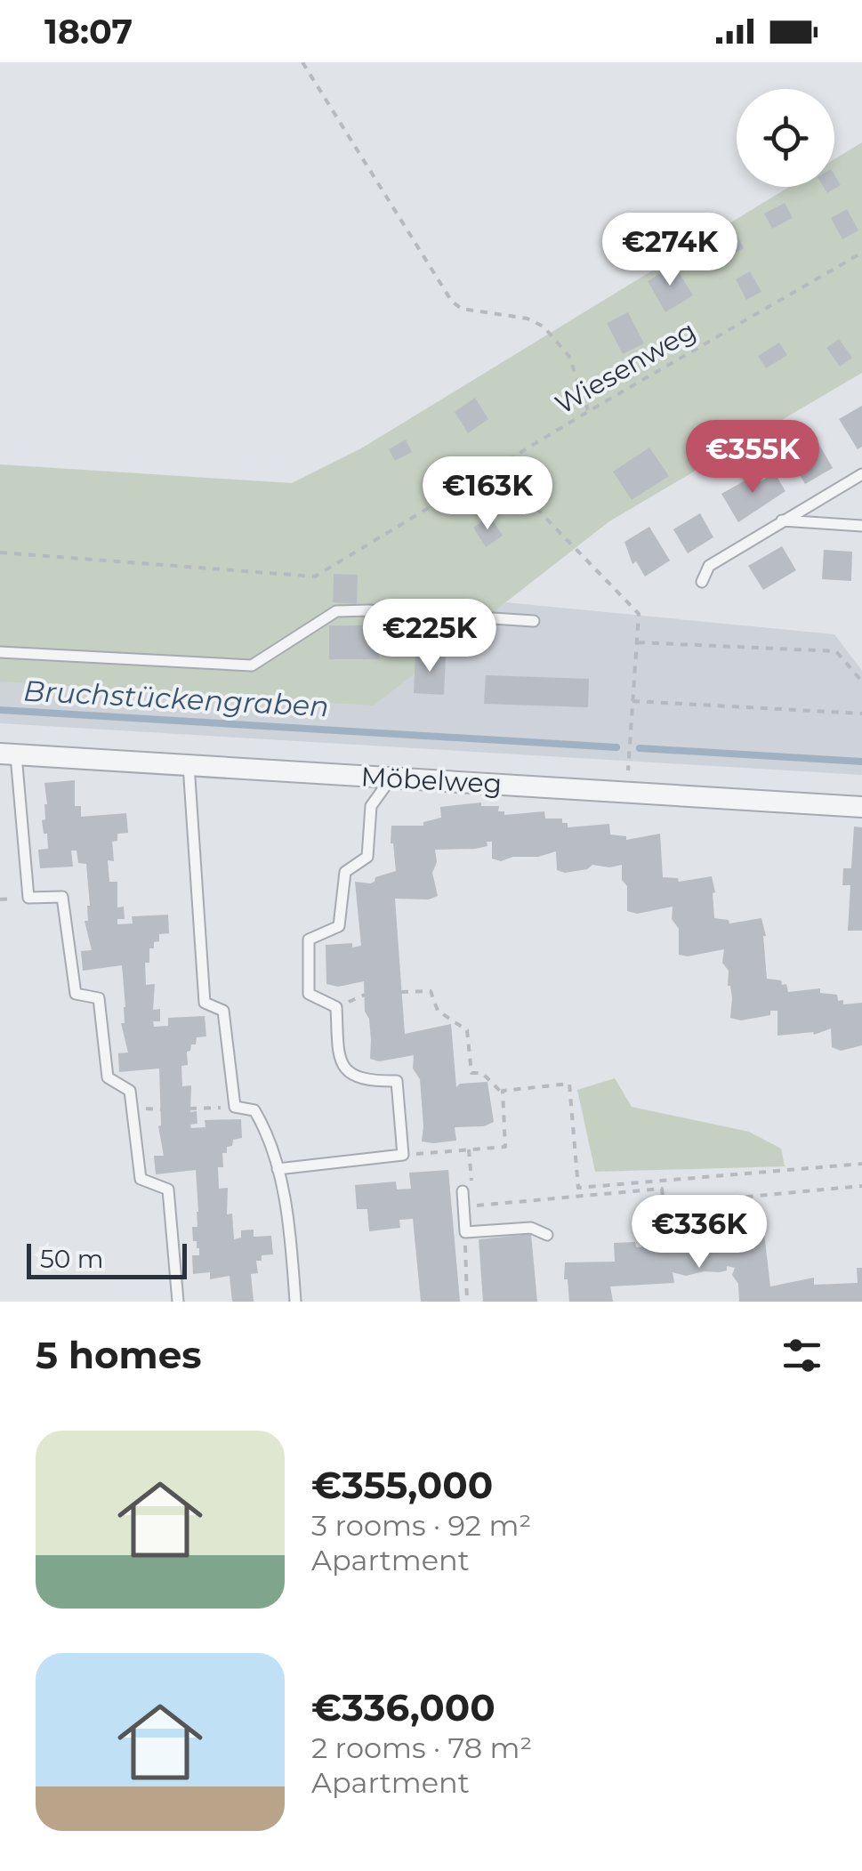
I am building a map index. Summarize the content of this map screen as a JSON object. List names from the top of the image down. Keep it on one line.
{"streets":{"street":["Möbelweg"],"path":["Wiesenweg"]},"water":["Bruchstückengraben"],"scale_bar":"50 m","page":{"status":"18:07","price":["€274K","€355K","€163K","€225K","€336K"],"scale":"50 m","heading":"5 homes","list":[{"name":"€355,000","note":"3 rooms · 92 m² · Apartment"},{"name":"€336,000","note":"2 rooms · 78 m² · Apartment"}]}}
